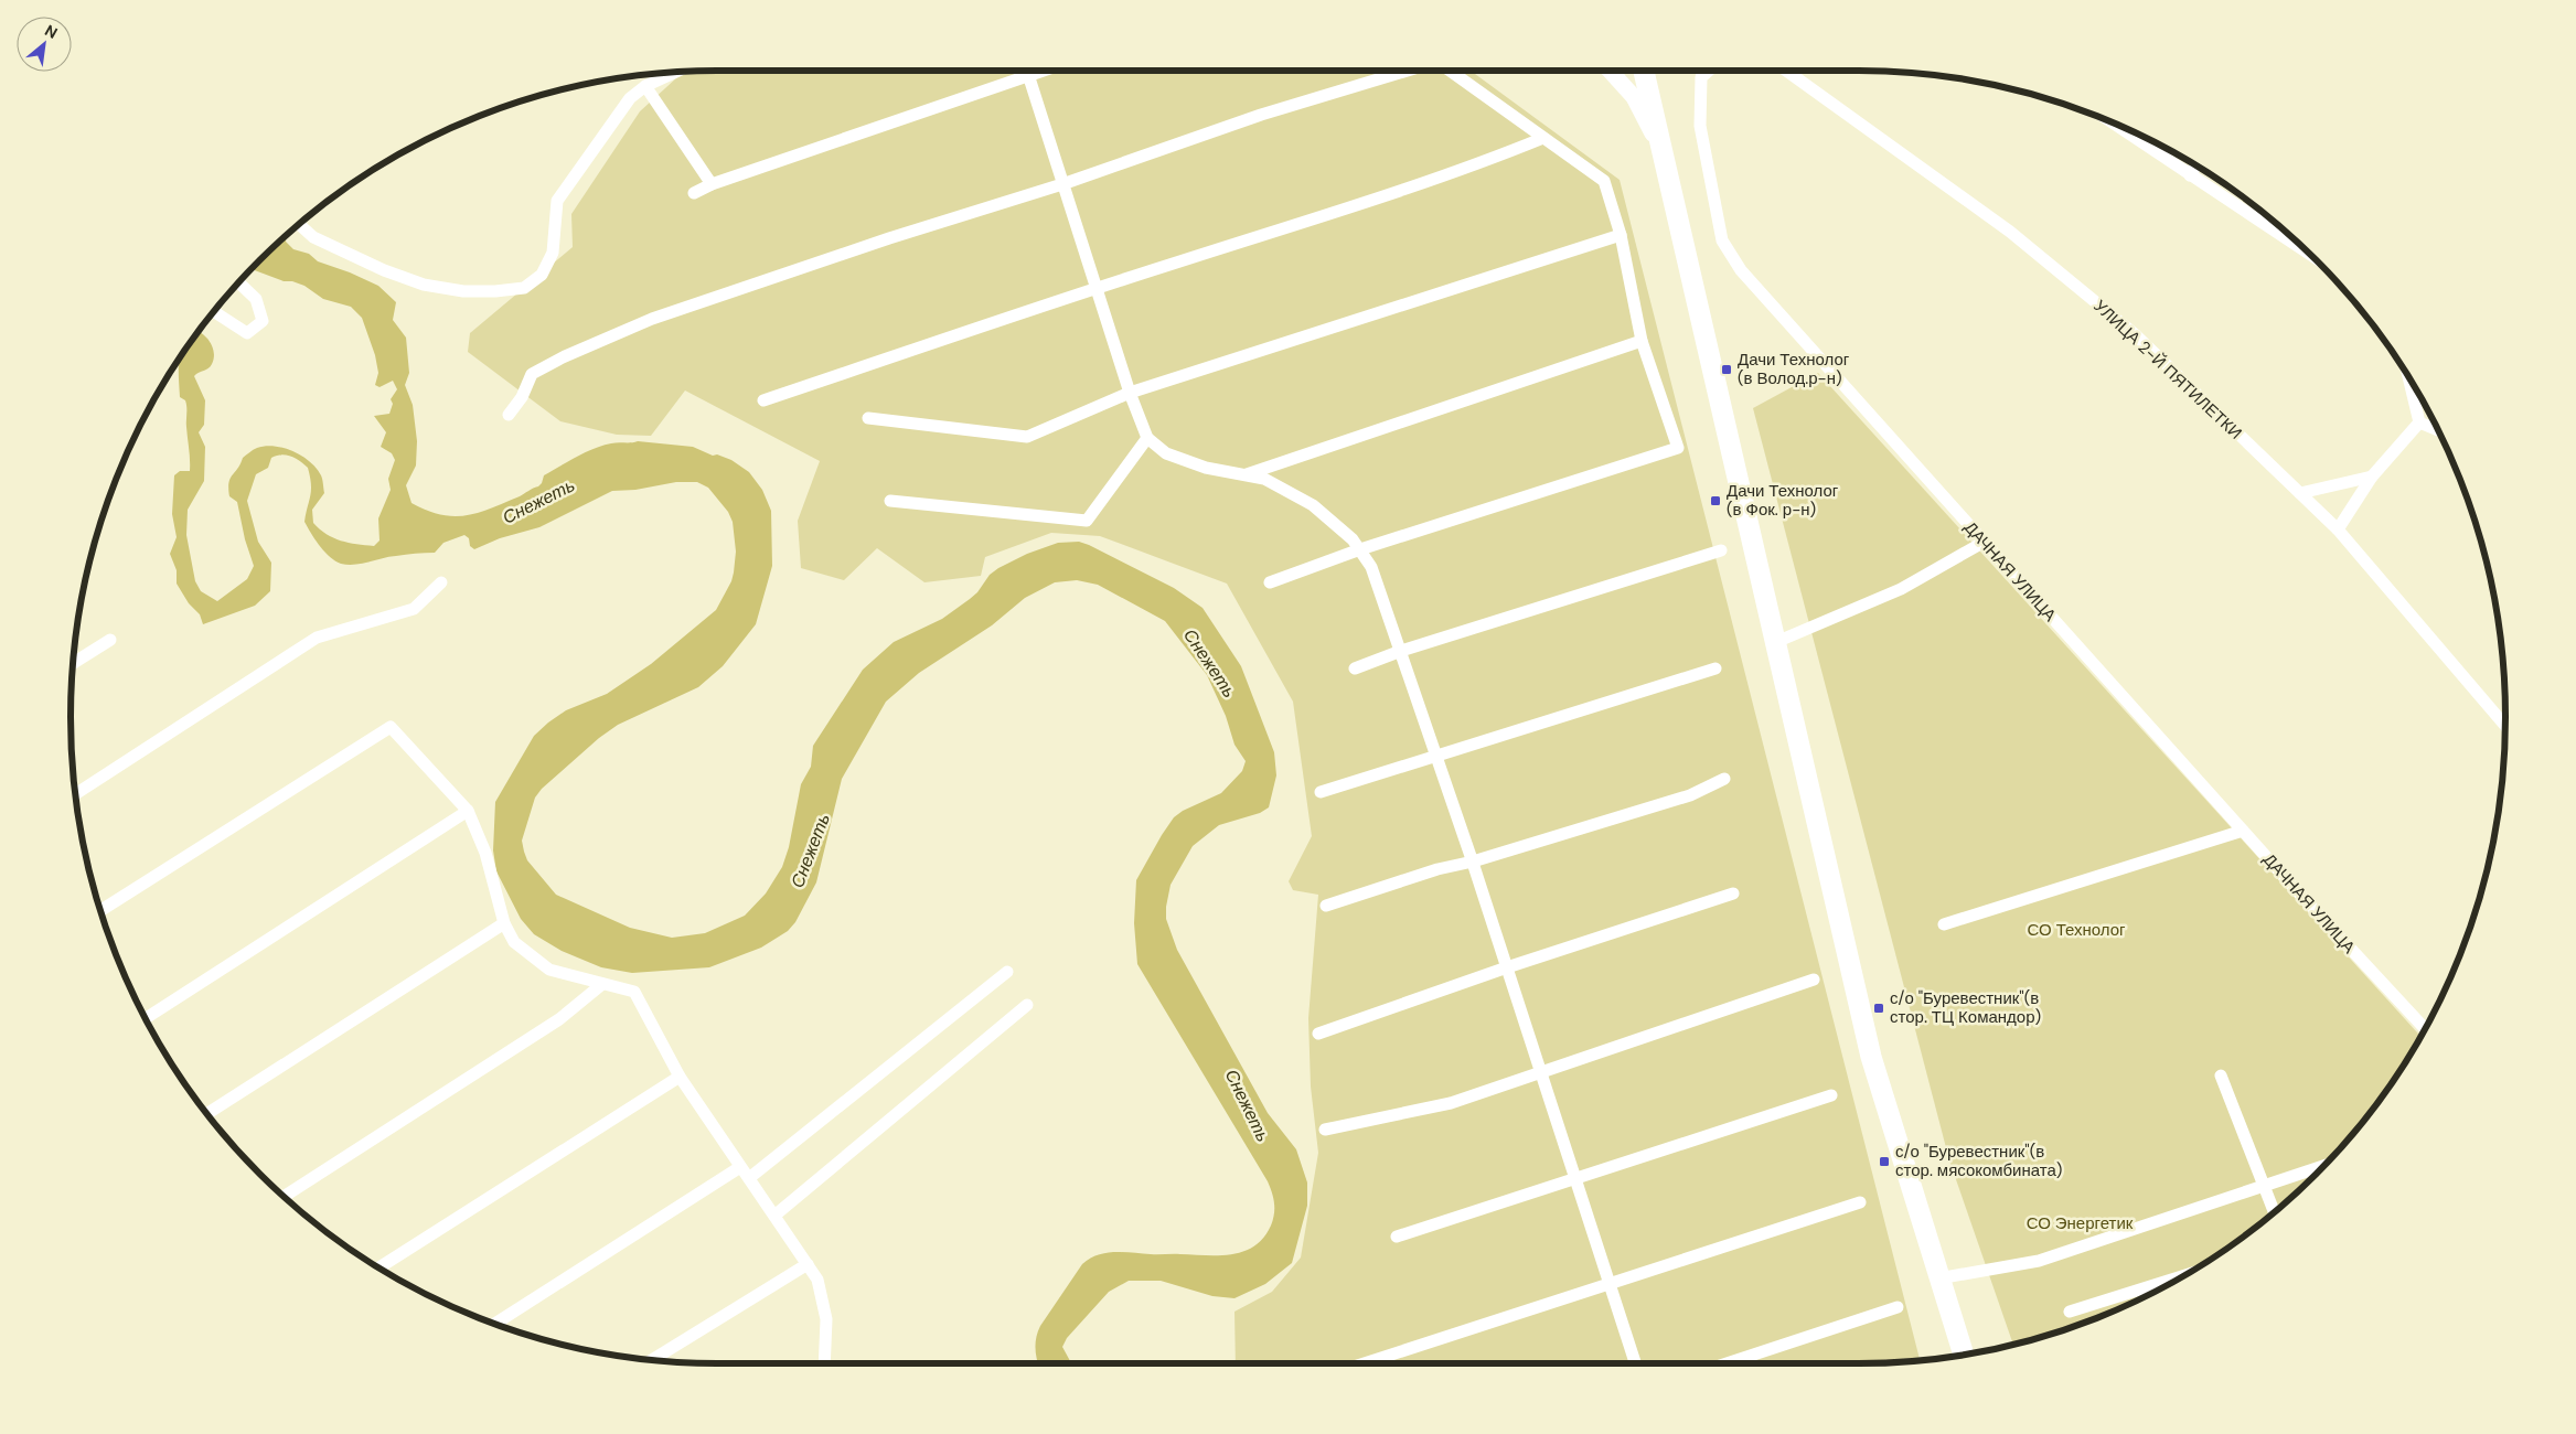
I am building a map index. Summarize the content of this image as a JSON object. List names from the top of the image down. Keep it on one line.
{"streets":{"street":["УЛИЦА 2-Й ПЯТИЛЕТКИ","ДАЧНАЯ УЛИЦА"]},"water":["Снежеть"],"parks":["СО Технолог","СО Энергетик"],"places":{"transit":["Дачи Технолог (в Волод.р-н)","Дачи Технолог (в Фок. р-н)","с/о \"Буревестник\"(в стор. ТЦ Командор)","с/о \"Буревестник\"(в стор. мясокомбината)"]},"north":"top right"}
